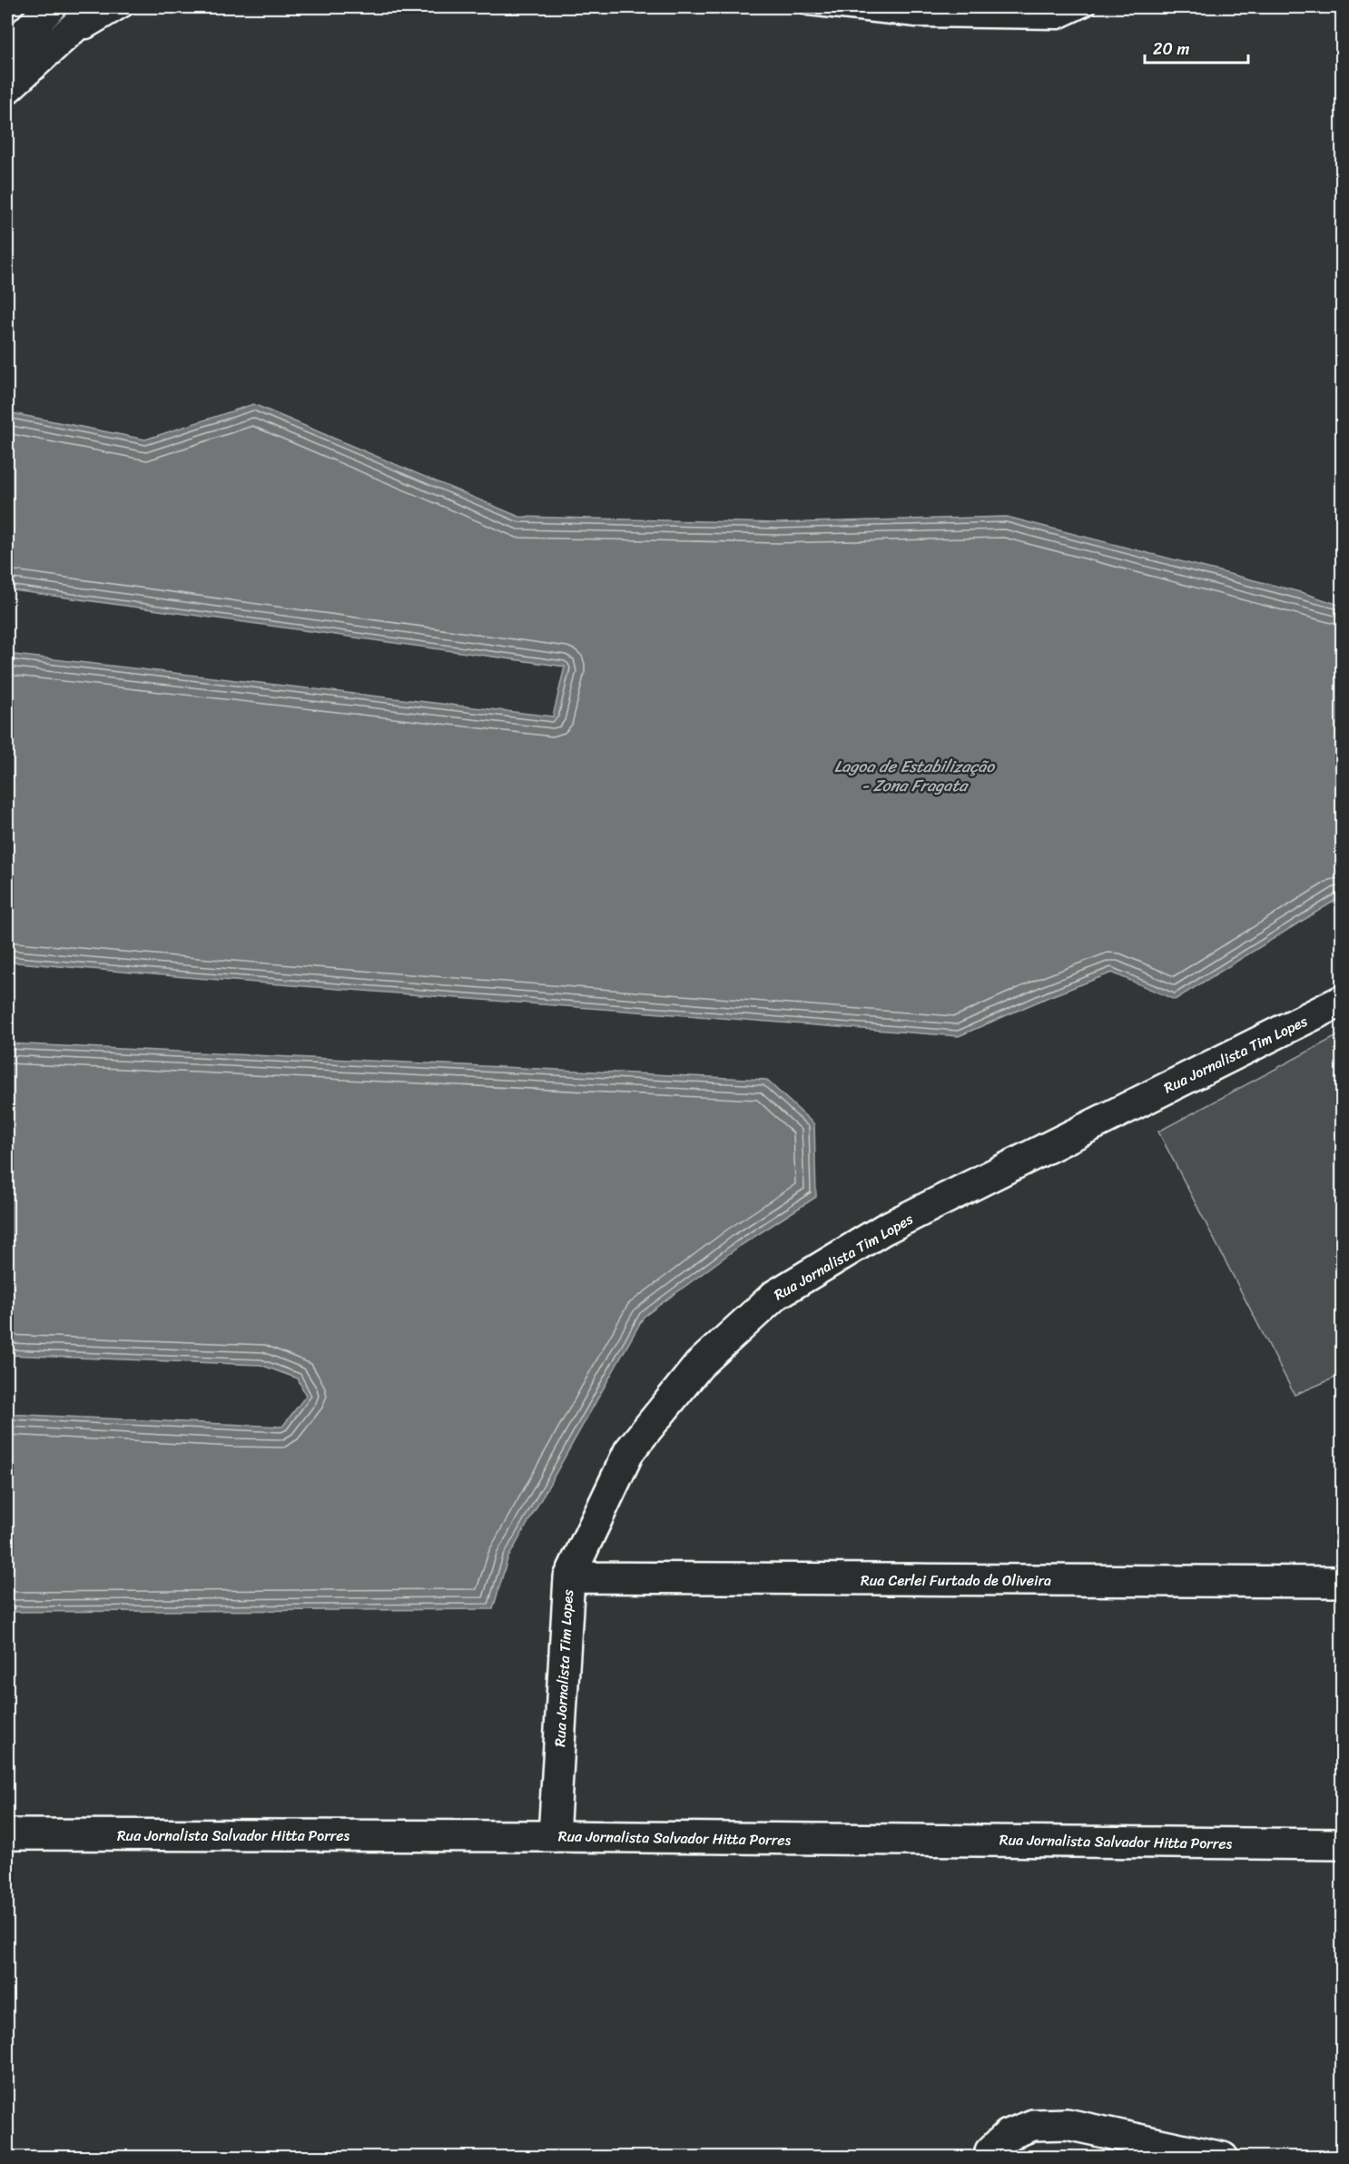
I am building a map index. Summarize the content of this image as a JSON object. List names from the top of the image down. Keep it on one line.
{"streets":{"street":["Rua Jornalista Tim Lopes","Rua Cerlei Furtado de Oliveira","Rua Jornalista Salvador Hitta Porres"]},"crossings":[["Rua Jornalista Tim Lopes","Rua Cerlei Furtado de Oliveira"],["Rua Jornalista Tim Lopes","Rua Jornalista Salvador Hitta Porres"]],"water":["Lagoa de Estabilização - Zona Fragata"],"scale_bar":"20 m"}
